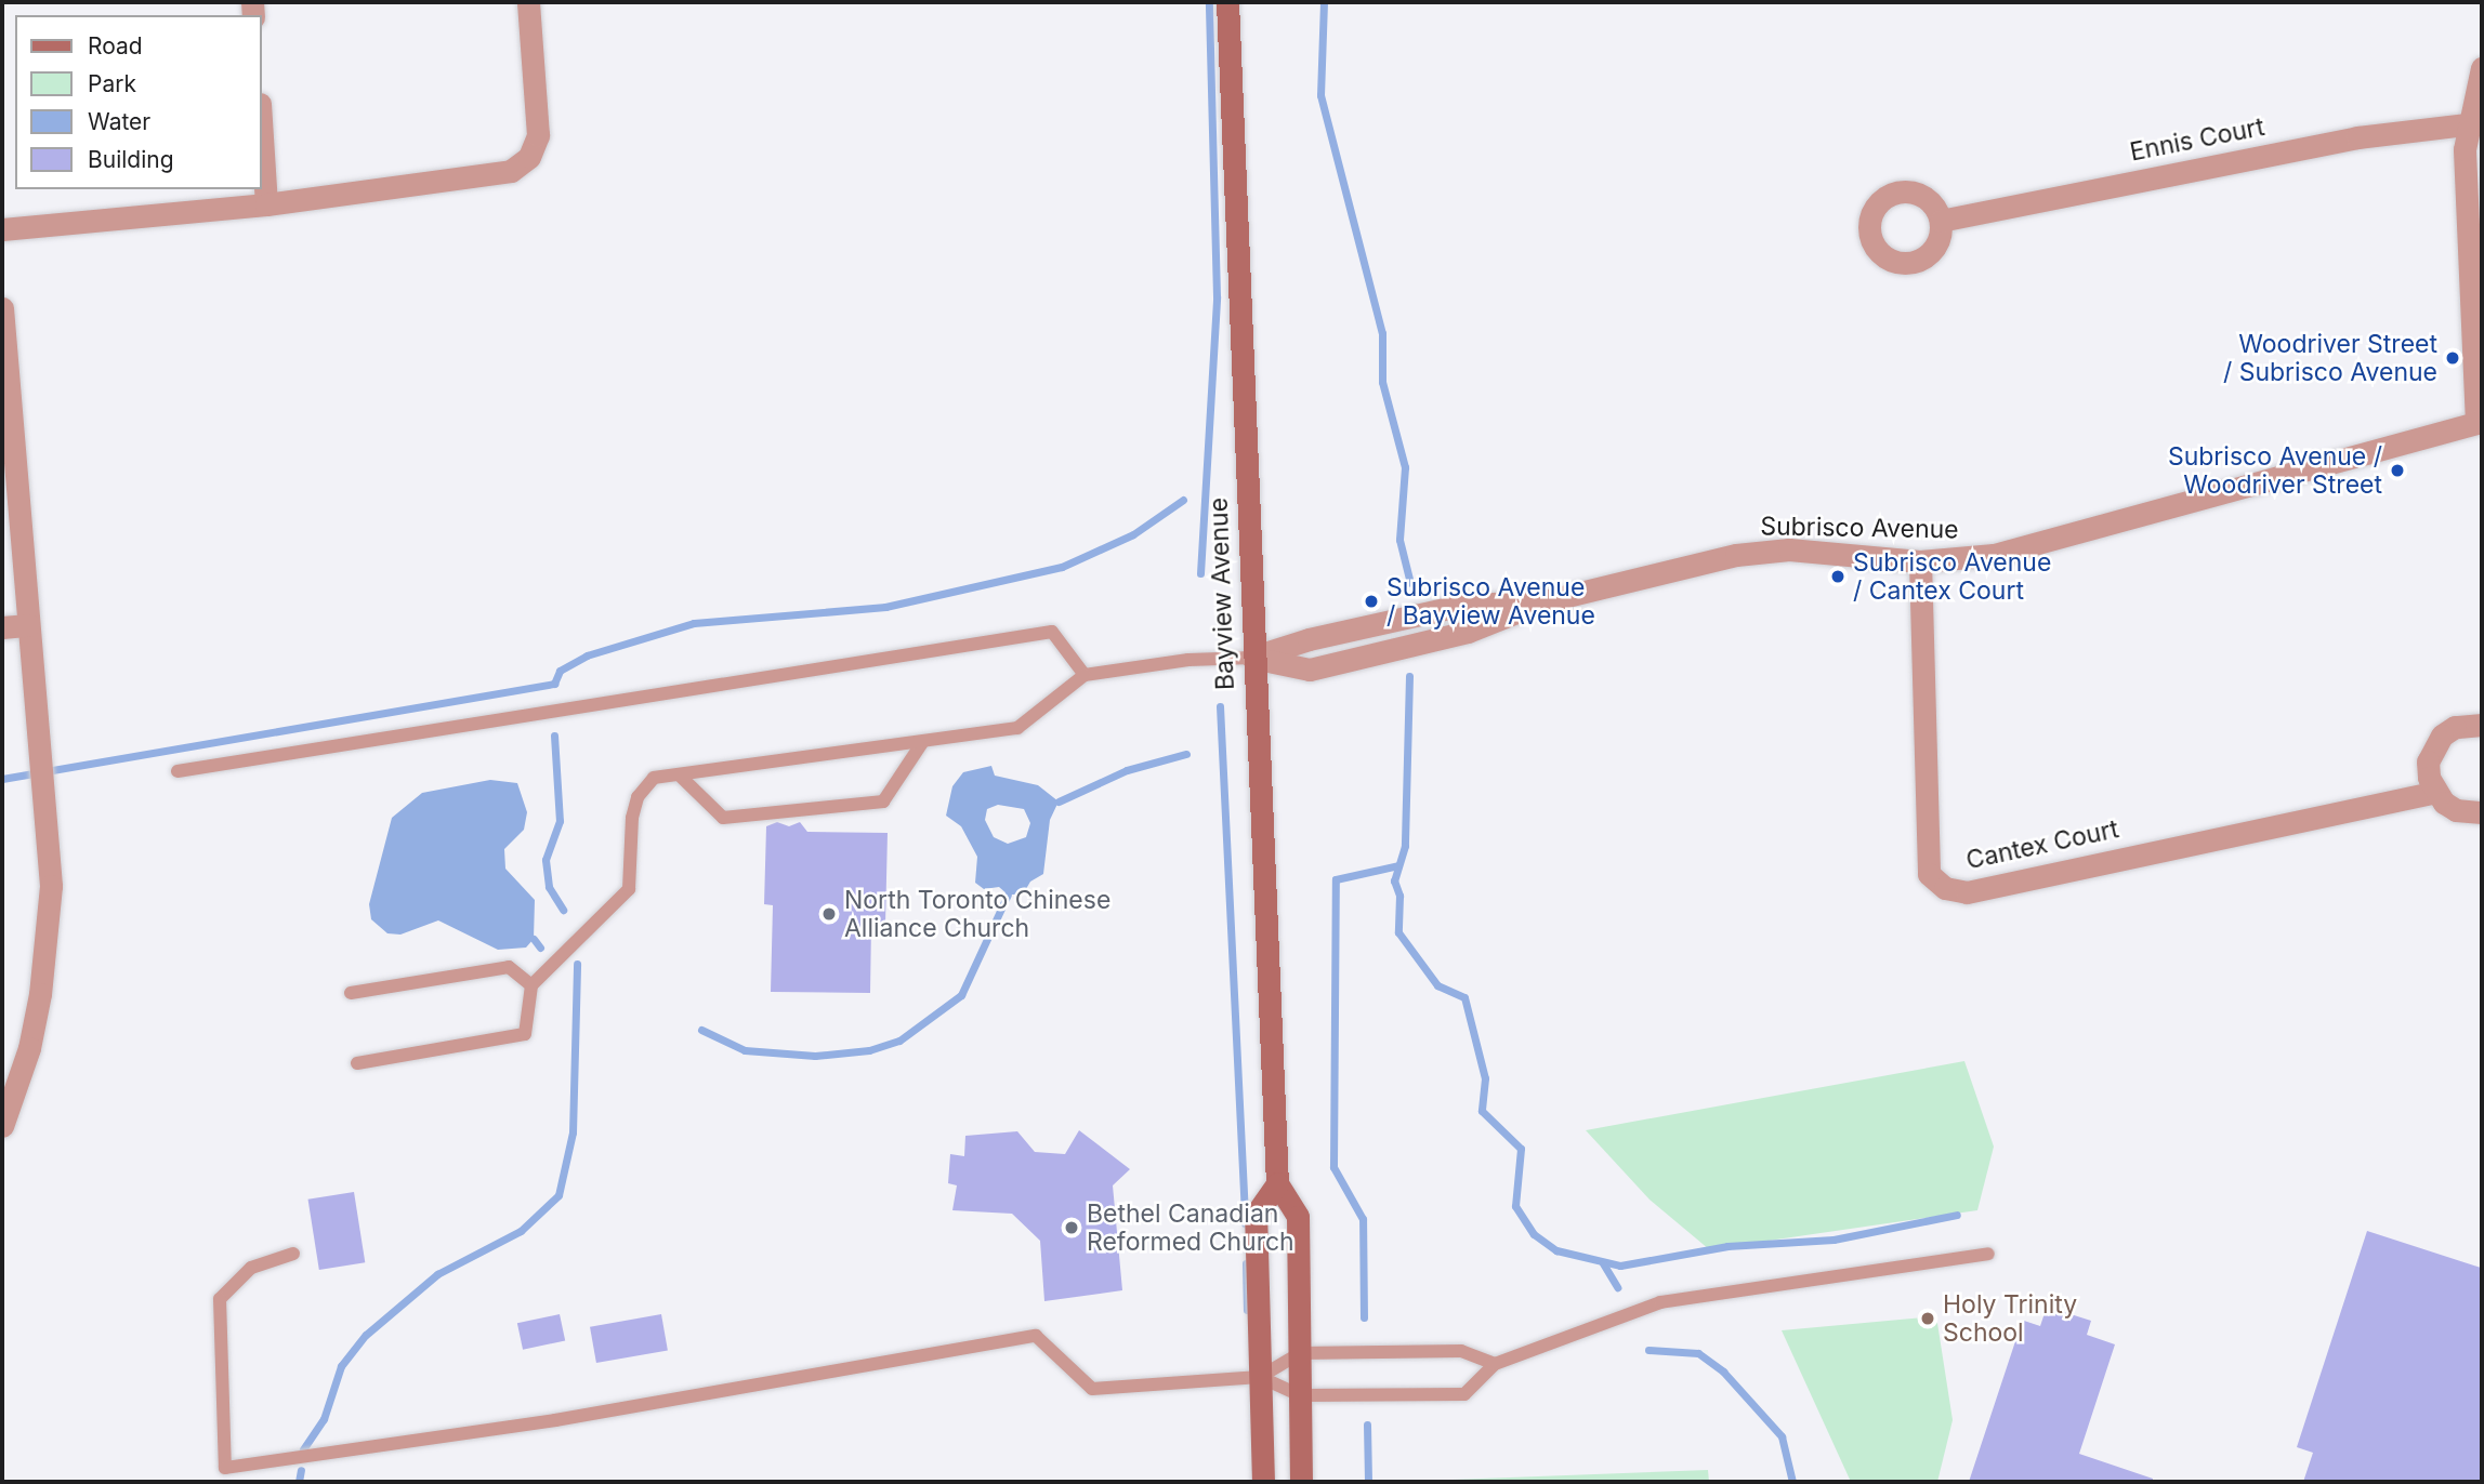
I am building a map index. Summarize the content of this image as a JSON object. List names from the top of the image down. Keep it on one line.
{"streets":{"main road":["Bayview Avenue"],"street":["Ennis Court","Subrisco Avenue","Cantex Court"]},"crossings":[["Subrisco Avenue","Bayview Avenue"],["Subrisco Avenue","Cantex Court"]],"places":["Woodriver Street / Subrisco Avenue","Subrisco Avenue / Woodriver Street","Subrisco Avenue / Cantex Court","Subrisco Avenue / Bayview Avenue","North Toronto Chinese Alliance Church","Bethel Canadian Reformed Church","Holy Trinity School"],"legend":["Road","Park","Water","Building"]}
